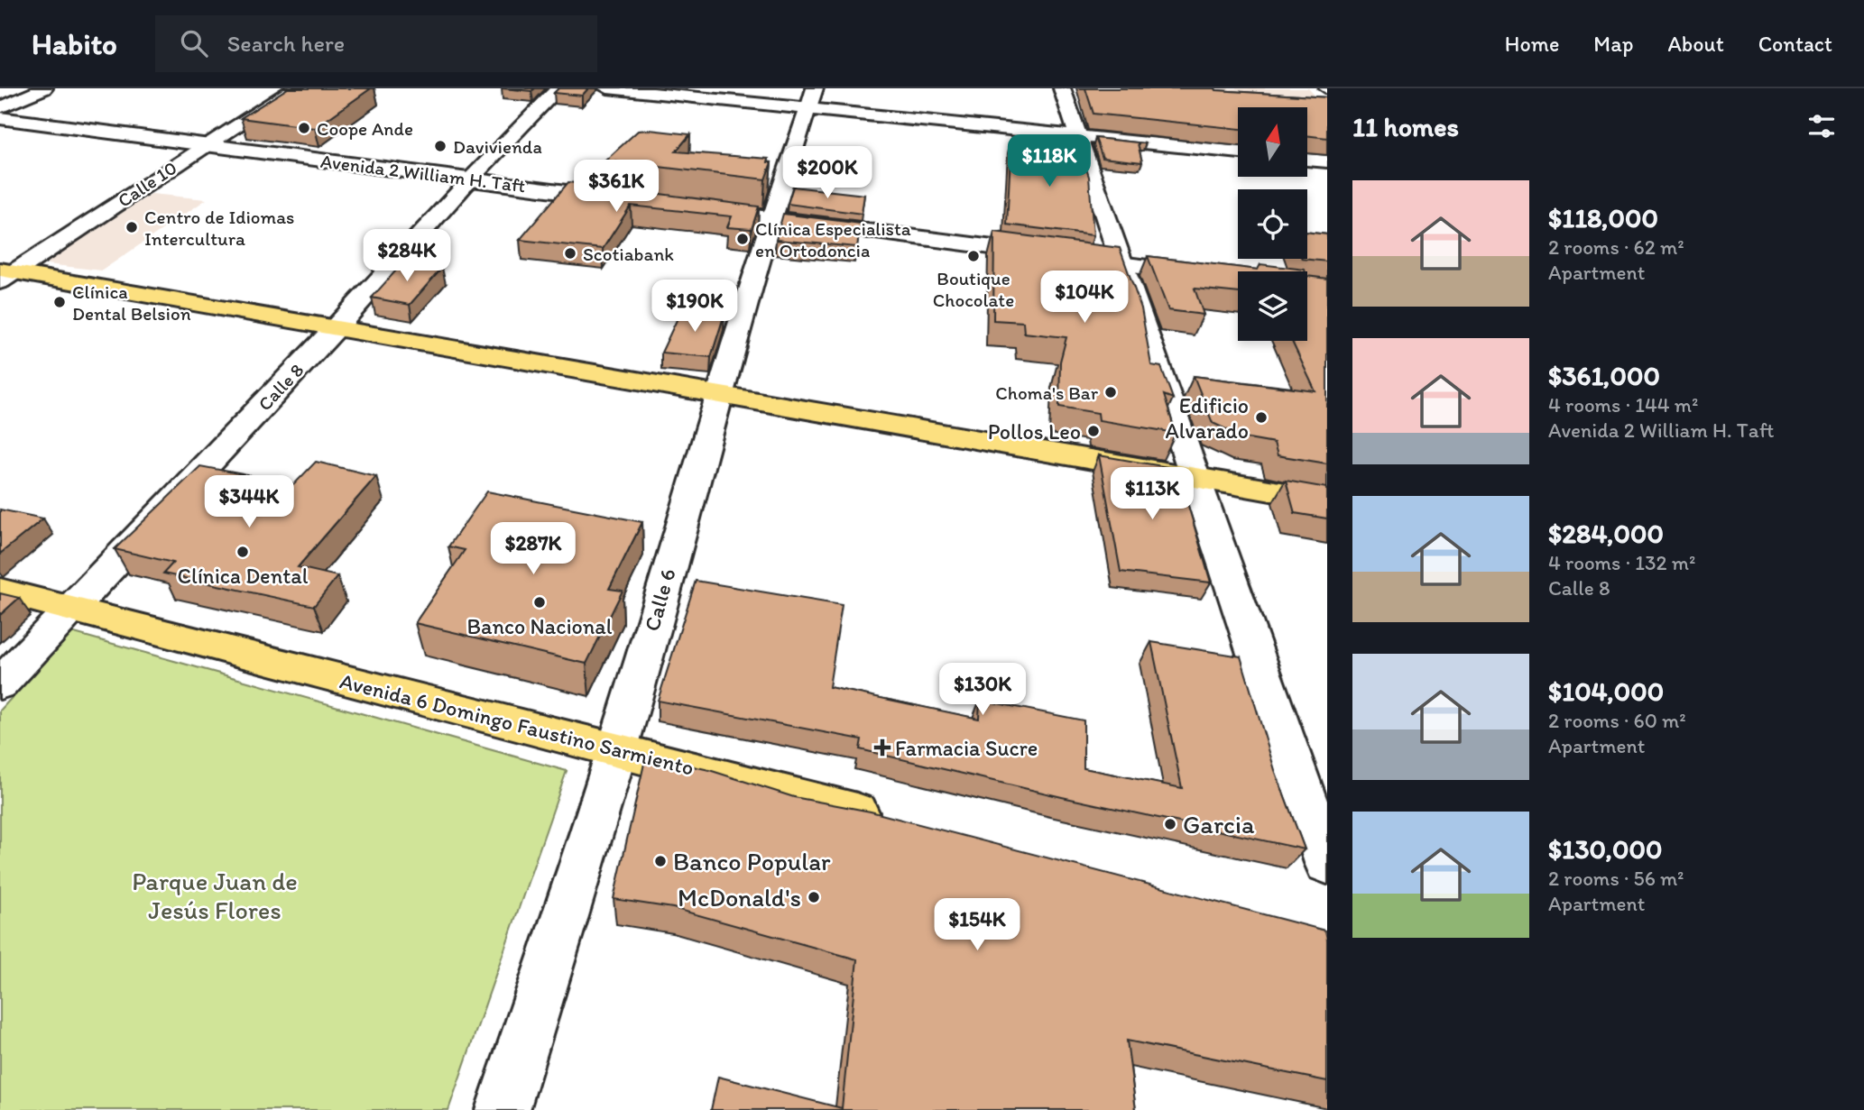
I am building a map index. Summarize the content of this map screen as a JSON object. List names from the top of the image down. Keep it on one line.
{"streets":{"main road":["Avenida 6 Domingo Faustino Sarmiento"],"street":["Avenida 2 William H. Taft","Calle 10","Calle 8","Calle 6"]},"crossings":[["Avenida 2 William H. Taft","Calle 10"],["Avenida 2 William H. Taft","Calle 8"],["Calle 8","Avenida 6 Domingo Faustino Sarmiento"],["Calle 6","Avenida 6 Domingo Faustino Sarmiento"]],"parks":["Parque Juan de Jesús Flores"],"places":{"other":["Coope Ande","Davivienda","Centro de Idiomas Intercultura","Clínica Especialista en Ortodoncia","Scotiabank","Boutique Chocolate","Clínica Dental Belsion","Choma's Bar","Edificio Alvarado","Pollos Leo","Clínica Dental","Banco Nacional","Garcia","Banco Popular","McDonald's"],"health":["Farmacia Sucre"]},"north":"top","page":{"header":"Habito","search":"Search here","nav":["Home","Map","About","Contact"],"heading":"11 homes","price":["$118K","$200K","$361K","$284K","$104K","$190K","$113K","$344K","$287K","$130K","$154K"],"list":[{"name":"$118,000","note":"2 rooms · 62 m² · Apartment"},{"name":"$361,000","note":"4 rooms · 144 m² · Avenida 2 William H. Taft"},{"name":"$284,000","note":"4 rooms · 132 m² · Calle 8"},{"name":"$104,000","note":"2 rooms · 60 m² · Apartment"},{"name":"$130,000","note":"2 rooms · 56 m² · Apartment"}]}}
